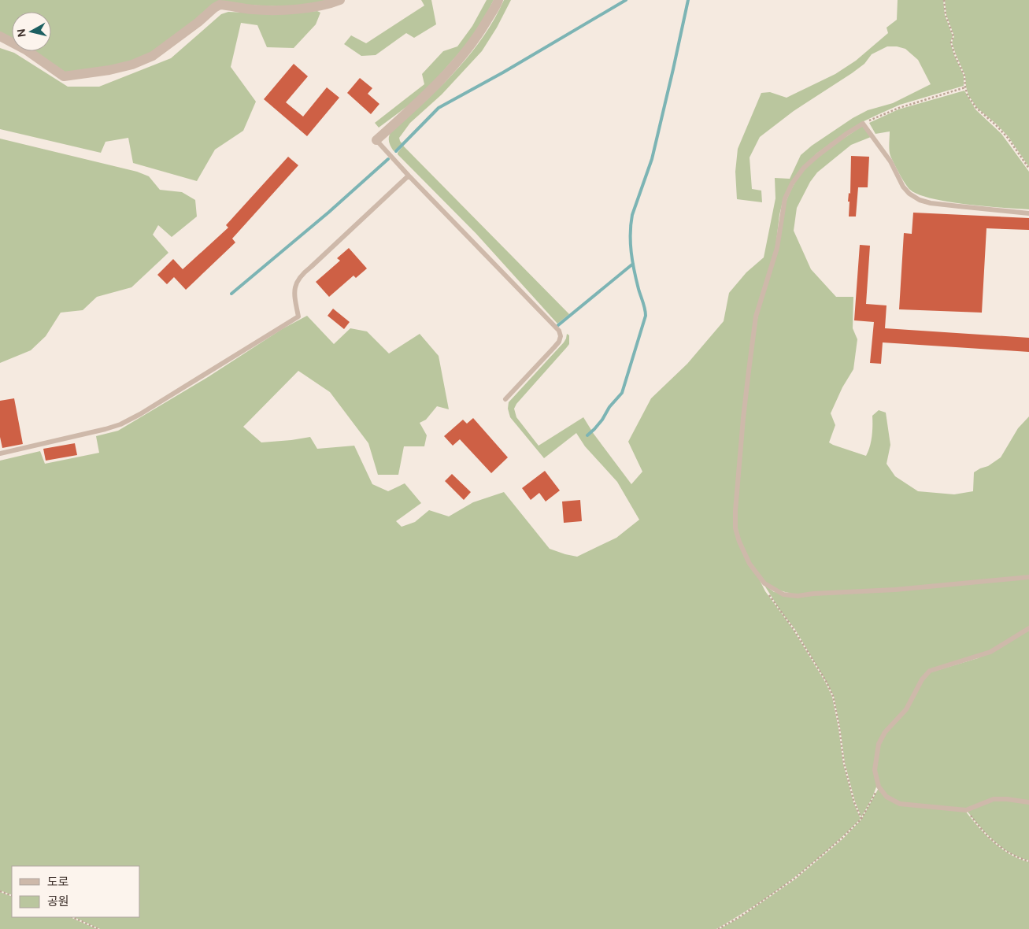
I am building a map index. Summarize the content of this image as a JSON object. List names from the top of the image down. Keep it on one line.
{"legend":["도로","공원"],"north":"left"}
